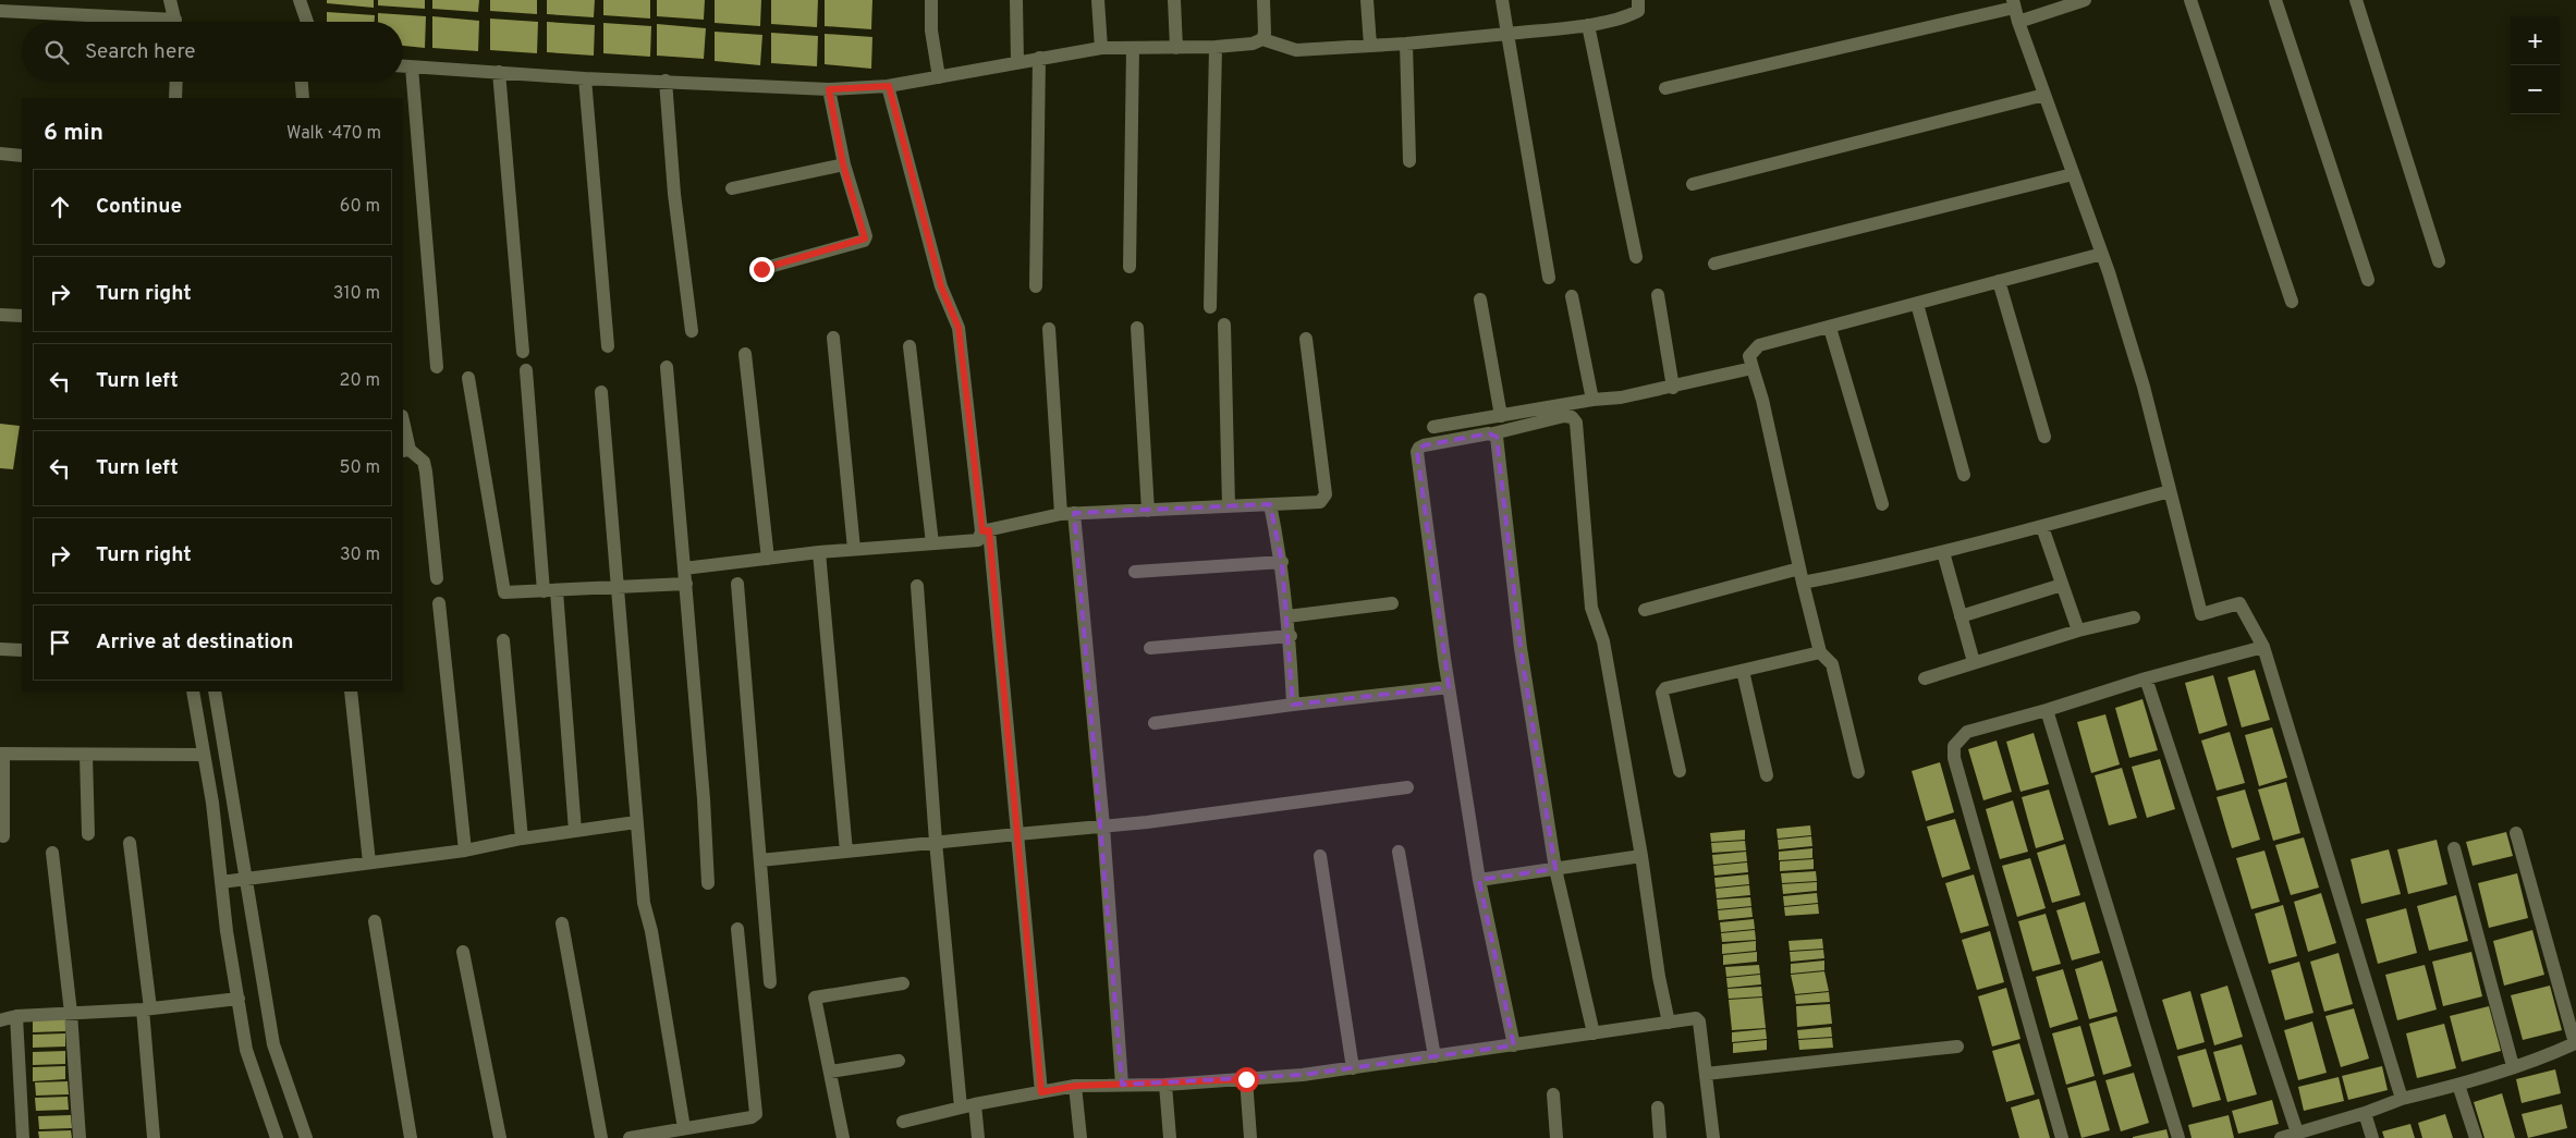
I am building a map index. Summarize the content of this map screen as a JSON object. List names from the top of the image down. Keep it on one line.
{"page":{"map_buttons":["+","−"],"search":"Search here","heading":["6 min","Walk · 470 m"],"list":[["Continue","60 m"],["Turn right","310 m"],["Turn left","20 m"],["Turn left","50 m"],["Turn right","30 m"],"Arrive at destination"]}}
